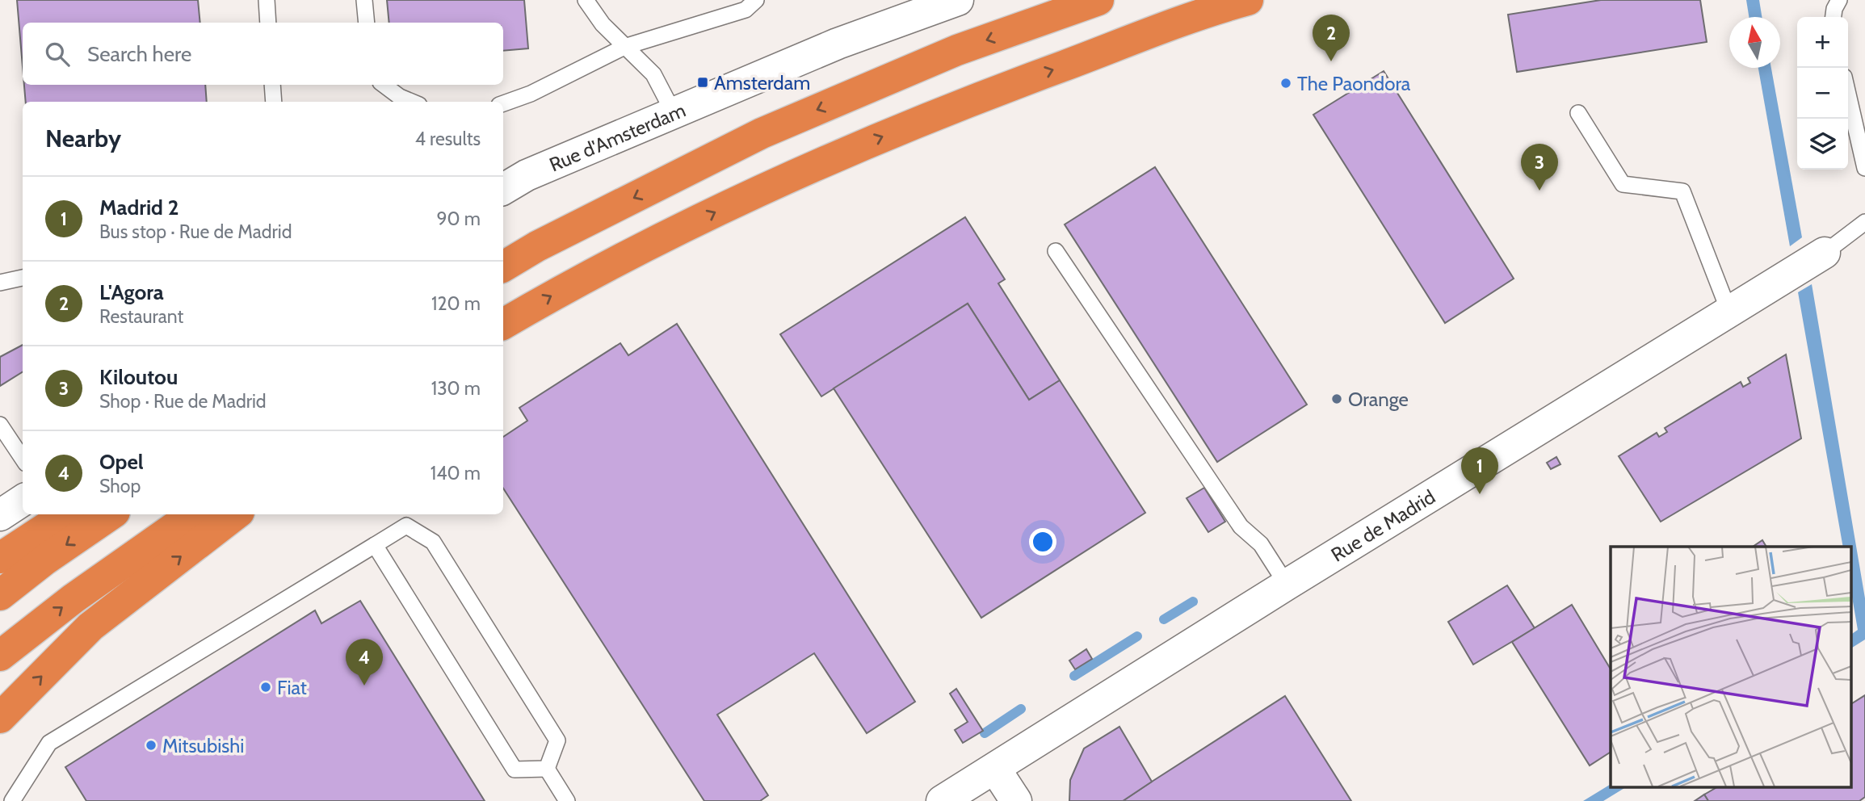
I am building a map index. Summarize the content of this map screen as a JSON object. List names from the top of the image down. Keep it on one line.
{"streets":{"street":["Rue d'Amsterdam","Rue de Madrid"]},"places":{"transit":["Amsterdam"],"other":["The Paondora","Orange","Fiat","Mitsubishi"]},"north":"top","page":{"pins":["2","3","1","4"],"map_buttons":["+","−"],"search":"Search here","heading":["Nearby","4 results"],"list":[{"mark":"1","name":"Madrid 2","note":"Bus stop · Rue de Madrid","value":"90 m"},{"mark":"2","name":"L'Agora","note":"Restaurant","value":"120 m"},{"mark":"3","name":"Kiloutou","note":"Shop · Rue de Madrid","value":"130 m"},{"mark":"4","name":"Opel","note":"Shop","value":"140 m"}]}}
